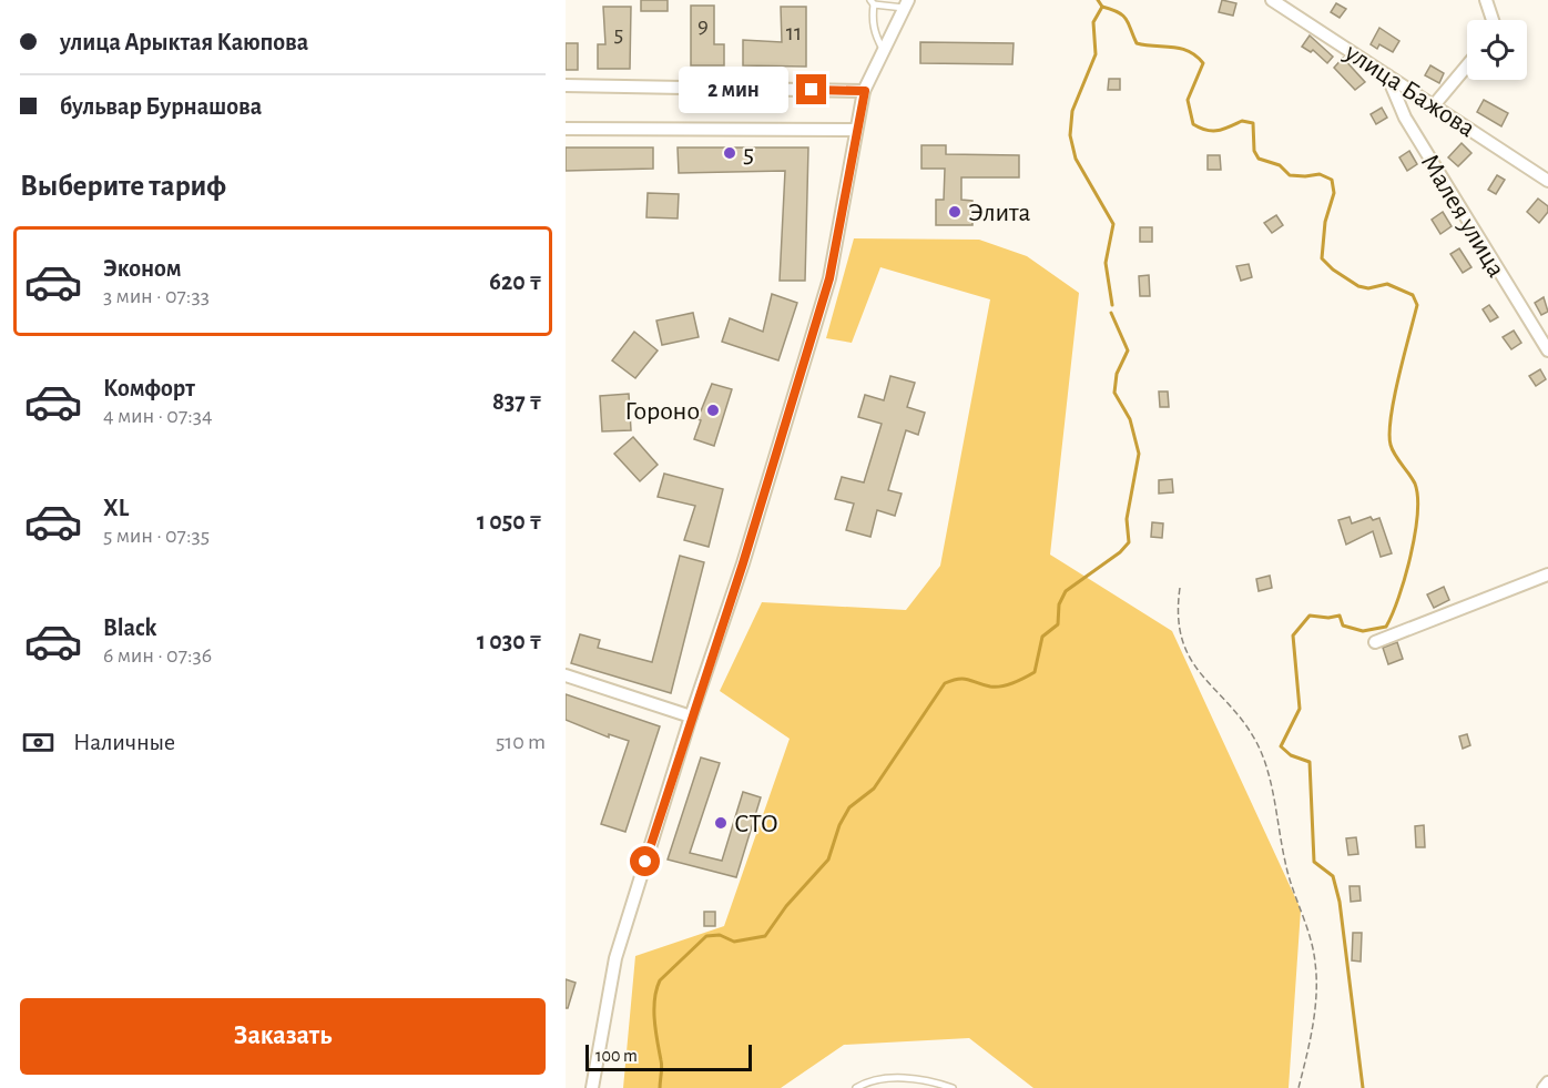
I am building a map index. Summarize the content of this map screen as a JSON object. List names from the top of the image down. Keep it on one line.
{"streets":{"street":["улица Бажова","Малея улица"]},"crossings":[["улица Бажова","Малея улица"]],"places":["5","Элита","Гороно","СТО"],"house_numbers":["9","11","5"],"scale_bar":"100 m","page":{"banner":["улица Арыктая Каюпова","бульвар Бурнашова"],"bubble":"2 мин","heading":"Выберите тариф","list":[{"name":"Эконом","note":"3 мин · 07:33","value":"620 ₸"},{"name":"Комфорт","note":"4 мин · 07:34","value":"837 ₸"},{"name":"XL","note":"5 мин · 07:35","value":"1 050 ₸"},{"name":"Black","note":"6 мин · 07:36","value":"1 030 ₸"}],"pay":["Наличные","510 m"],"buttons":"Заказать","scale":"100 m"}}
